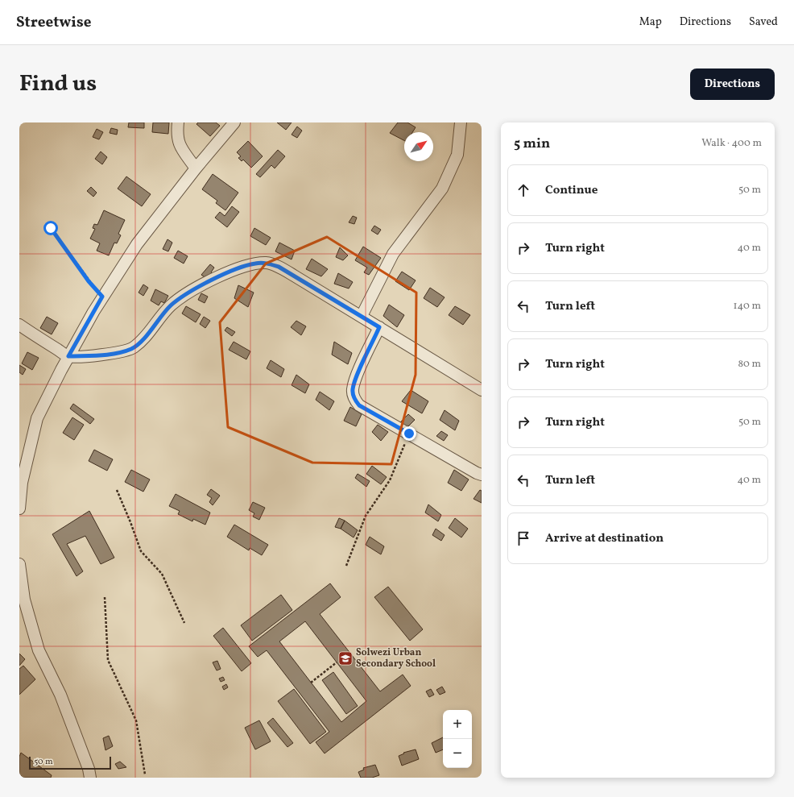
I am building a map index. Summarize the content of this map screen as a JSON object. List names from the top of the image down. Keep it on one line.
{"places":{"school or university":["Solwezi Urban Secondary School"]},"scale_bar":"50 m","north":"top right","page":{"header":"Streetwise","nav":["Map","Directions","Saved"],"title":"Find us","buttons":"Directions","heading":["5 min","Walk · 400 m"],"list":[["Continue","50 m"],["Turn right","40 m"],["Turn left","140 m"],["Turn right","80 m"],["Turn right","50 m"],["Turn left","40 m"],"Arrive at destination"],"map_buttons":["+","−"],"scale":"50 m"}}
